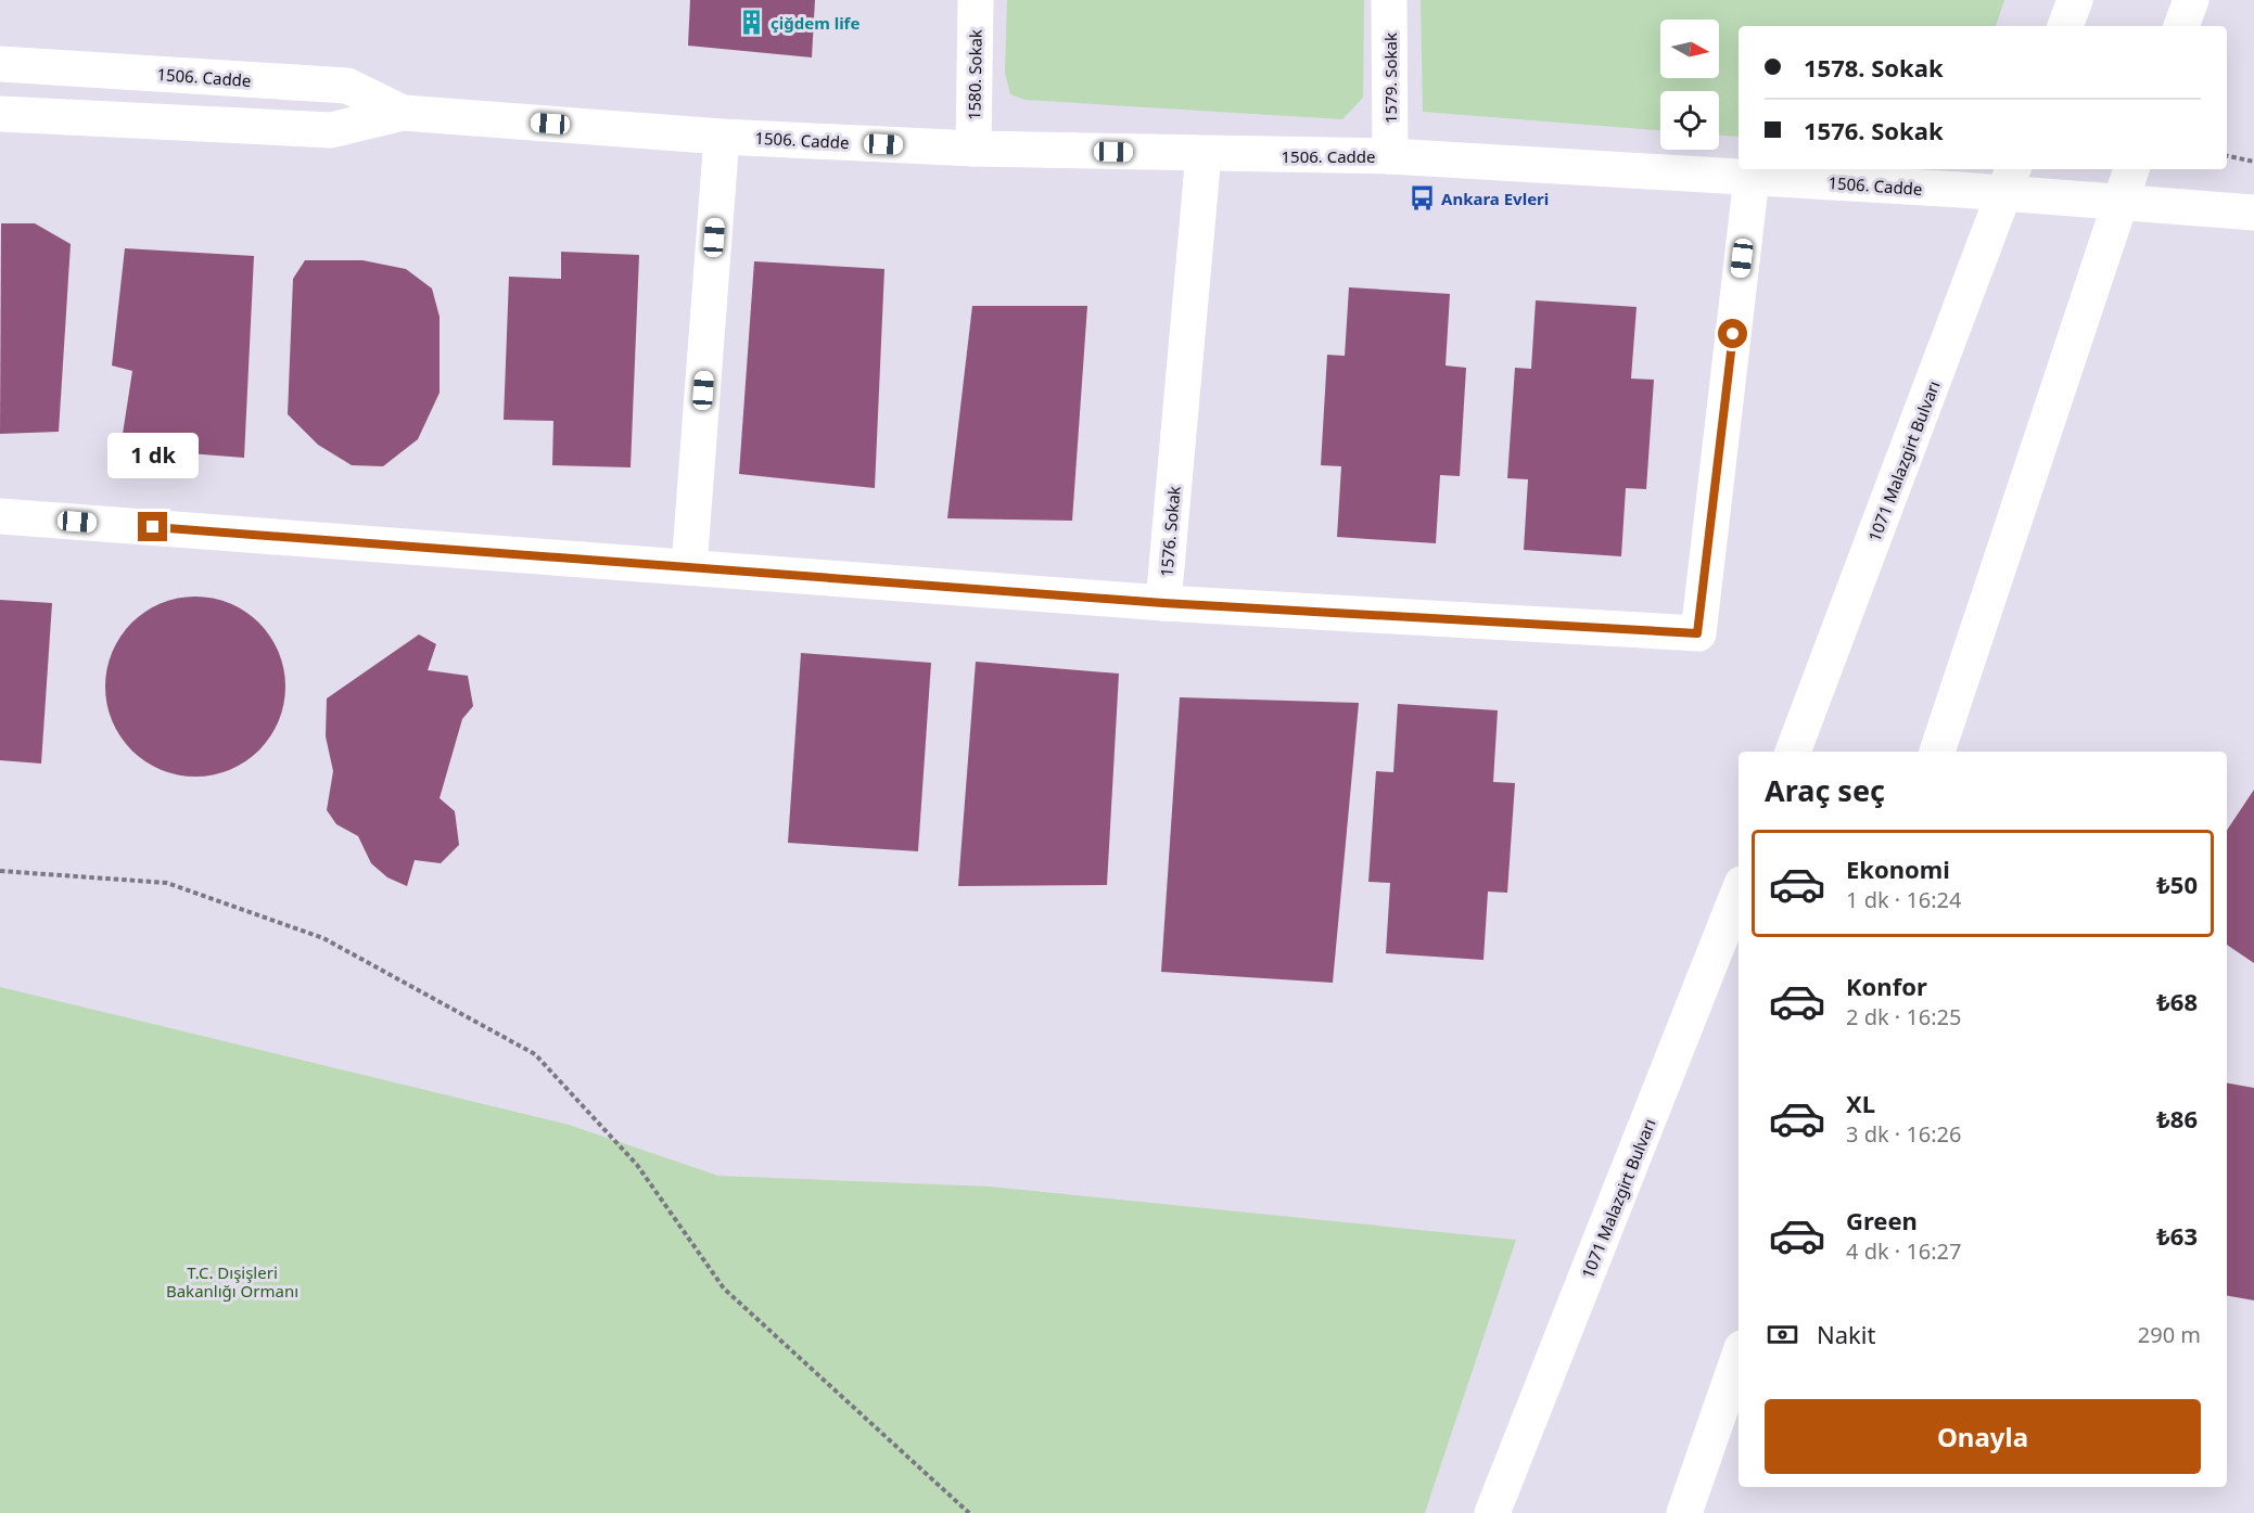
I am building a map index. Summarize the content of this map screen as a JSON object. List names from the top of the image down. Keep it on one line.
{"streets":{"street":["1580. Sokak","1506. Cadde","1579. Sokak","1071 Malazgirt Bulvarı","1576. Sokak"]},"crossings":[["1580. Sokak","1506. Cadde"],["1506. Cadde","1579. Sokak"],["1506. Cadde","1576. Sokak"]],"parks":["T.C. Dışişleri Bakanlığı Ormanı"],"places":{"building":["çiğdem life"],"bus stop":["Ankara Evleri"]},"north":"right","page":{"banner":["1578. Sokak","1576. Sokak"],"bubble":"1 dk","heading":"Araç seç","list":[{"name":"Ekonomi","note":"1 dk · 16:24","value":"₺50"},{"name":"Konfor","note":"2 dk · 16:25","value":"₺68"},{"name":"XL","note":"3 dk · 16:26","value":"₺86"},{"name":"Green","note":"4 dk · 16:27","value":"₺63"}],"pay":["Nakit","290 m"],"buttons":"Onayla"}}
